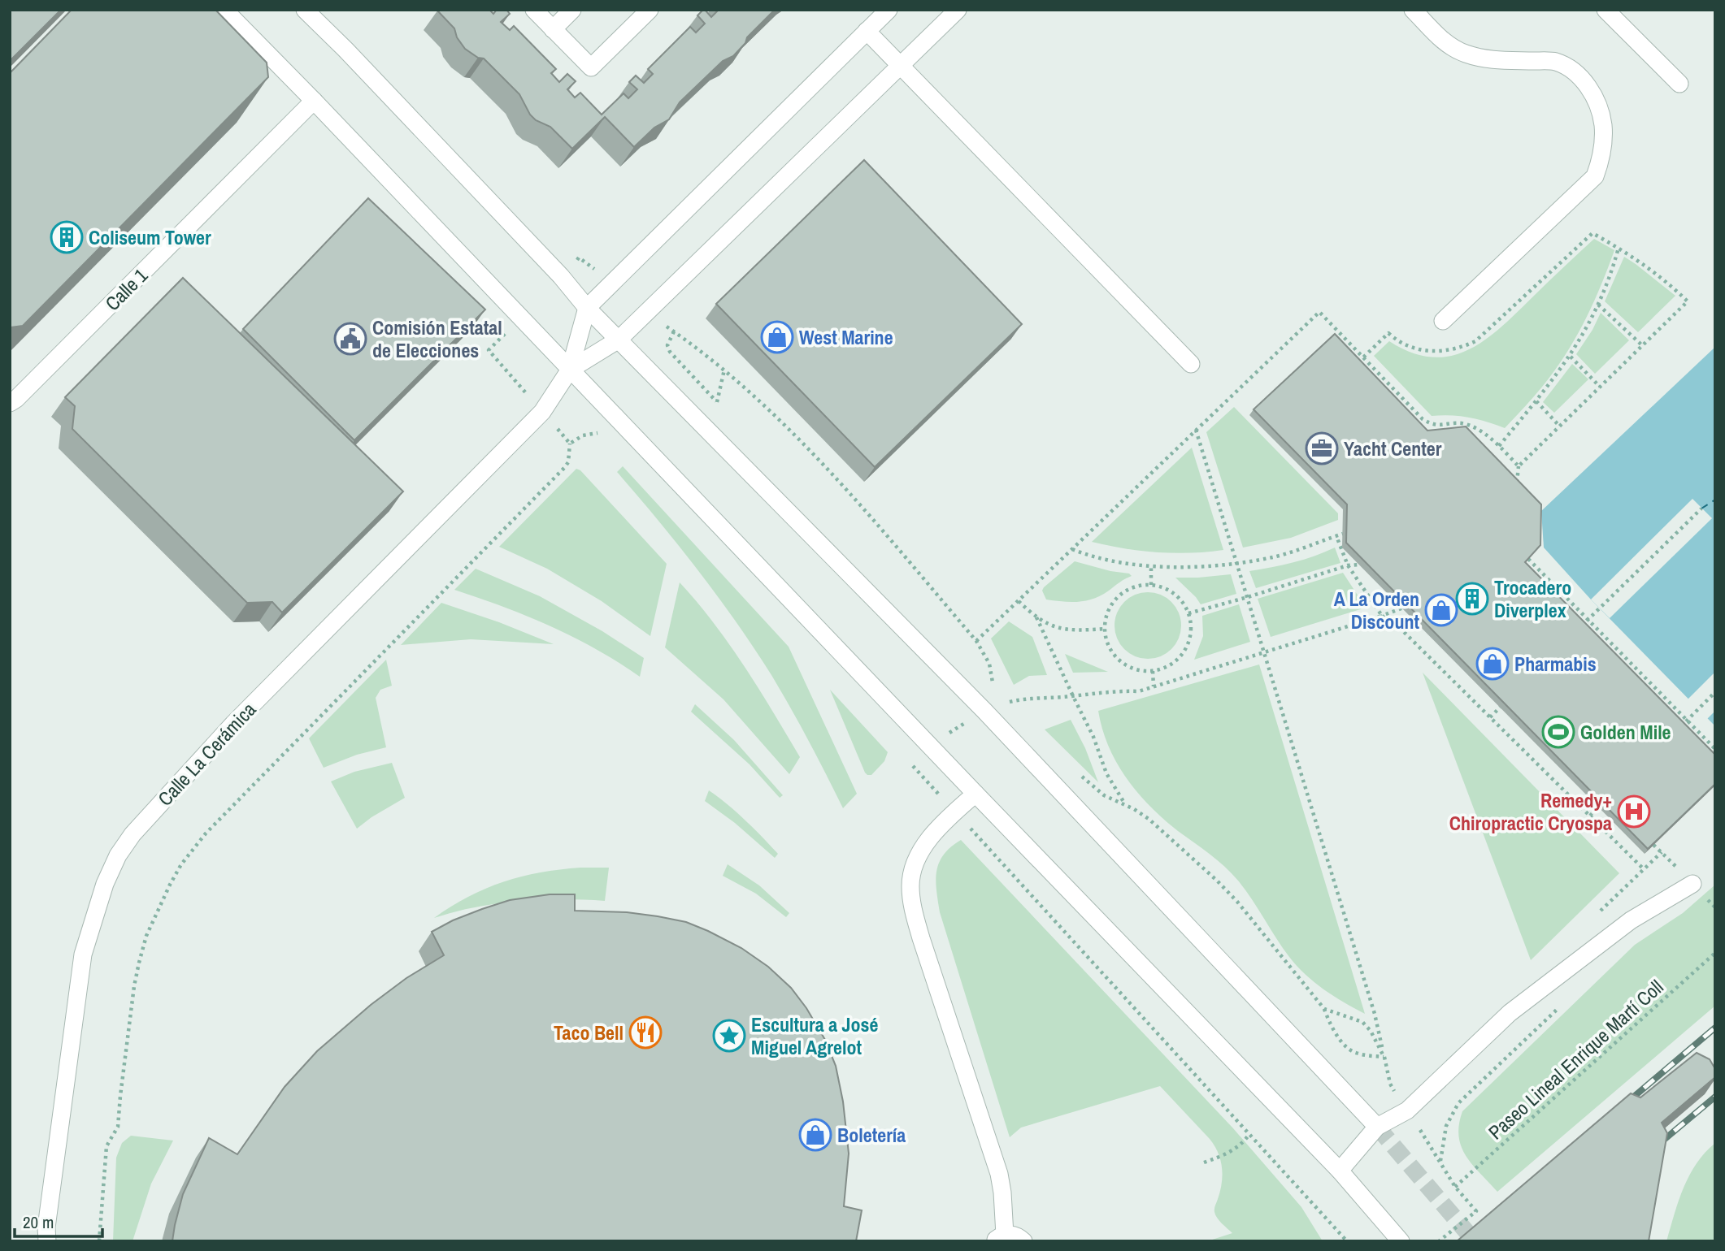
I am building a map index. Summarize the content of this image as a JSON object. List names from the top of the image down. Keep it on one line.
{"streets":{"street":["Calle 1","Calle La Cerámica"],"path":["Paseo Lineal Enrique Martí Coll"]},"places":{"building":["Coliseum Tower","Trocadero Diverplex"],"shop":["West Marine","A La Orden Discount","Pharmabis","Boletería"],"public building":["Comisión Estatal de Elecciones"],"office":["Yacht Center"],"sports":["Golden Mile"],"hospital":["Remedy+ Chiropractic Cryospa"],"restaurant":["Taco Bell"],"place":["Escultura a José Miguel Agrelot"]},"scale_bar":"20 m"}
